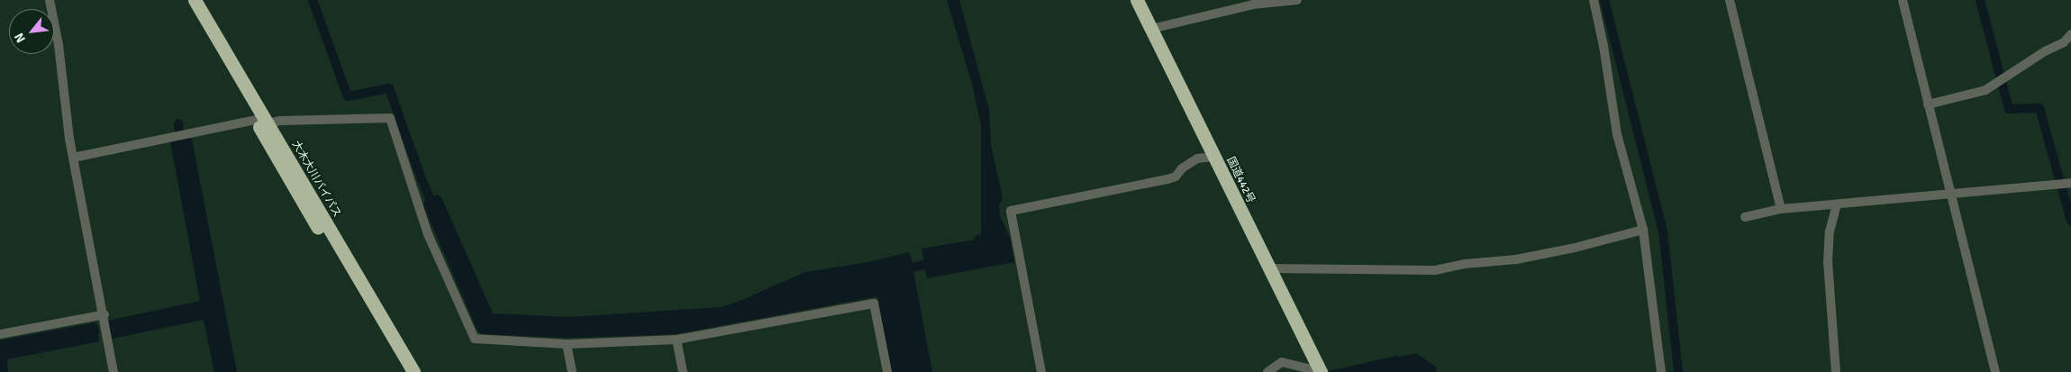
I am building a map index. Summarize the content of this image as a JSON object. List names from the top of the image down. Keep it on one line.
{"streets":{"highway":["大木大川バイパス","国道442号"]},"north":"bottom left"}
